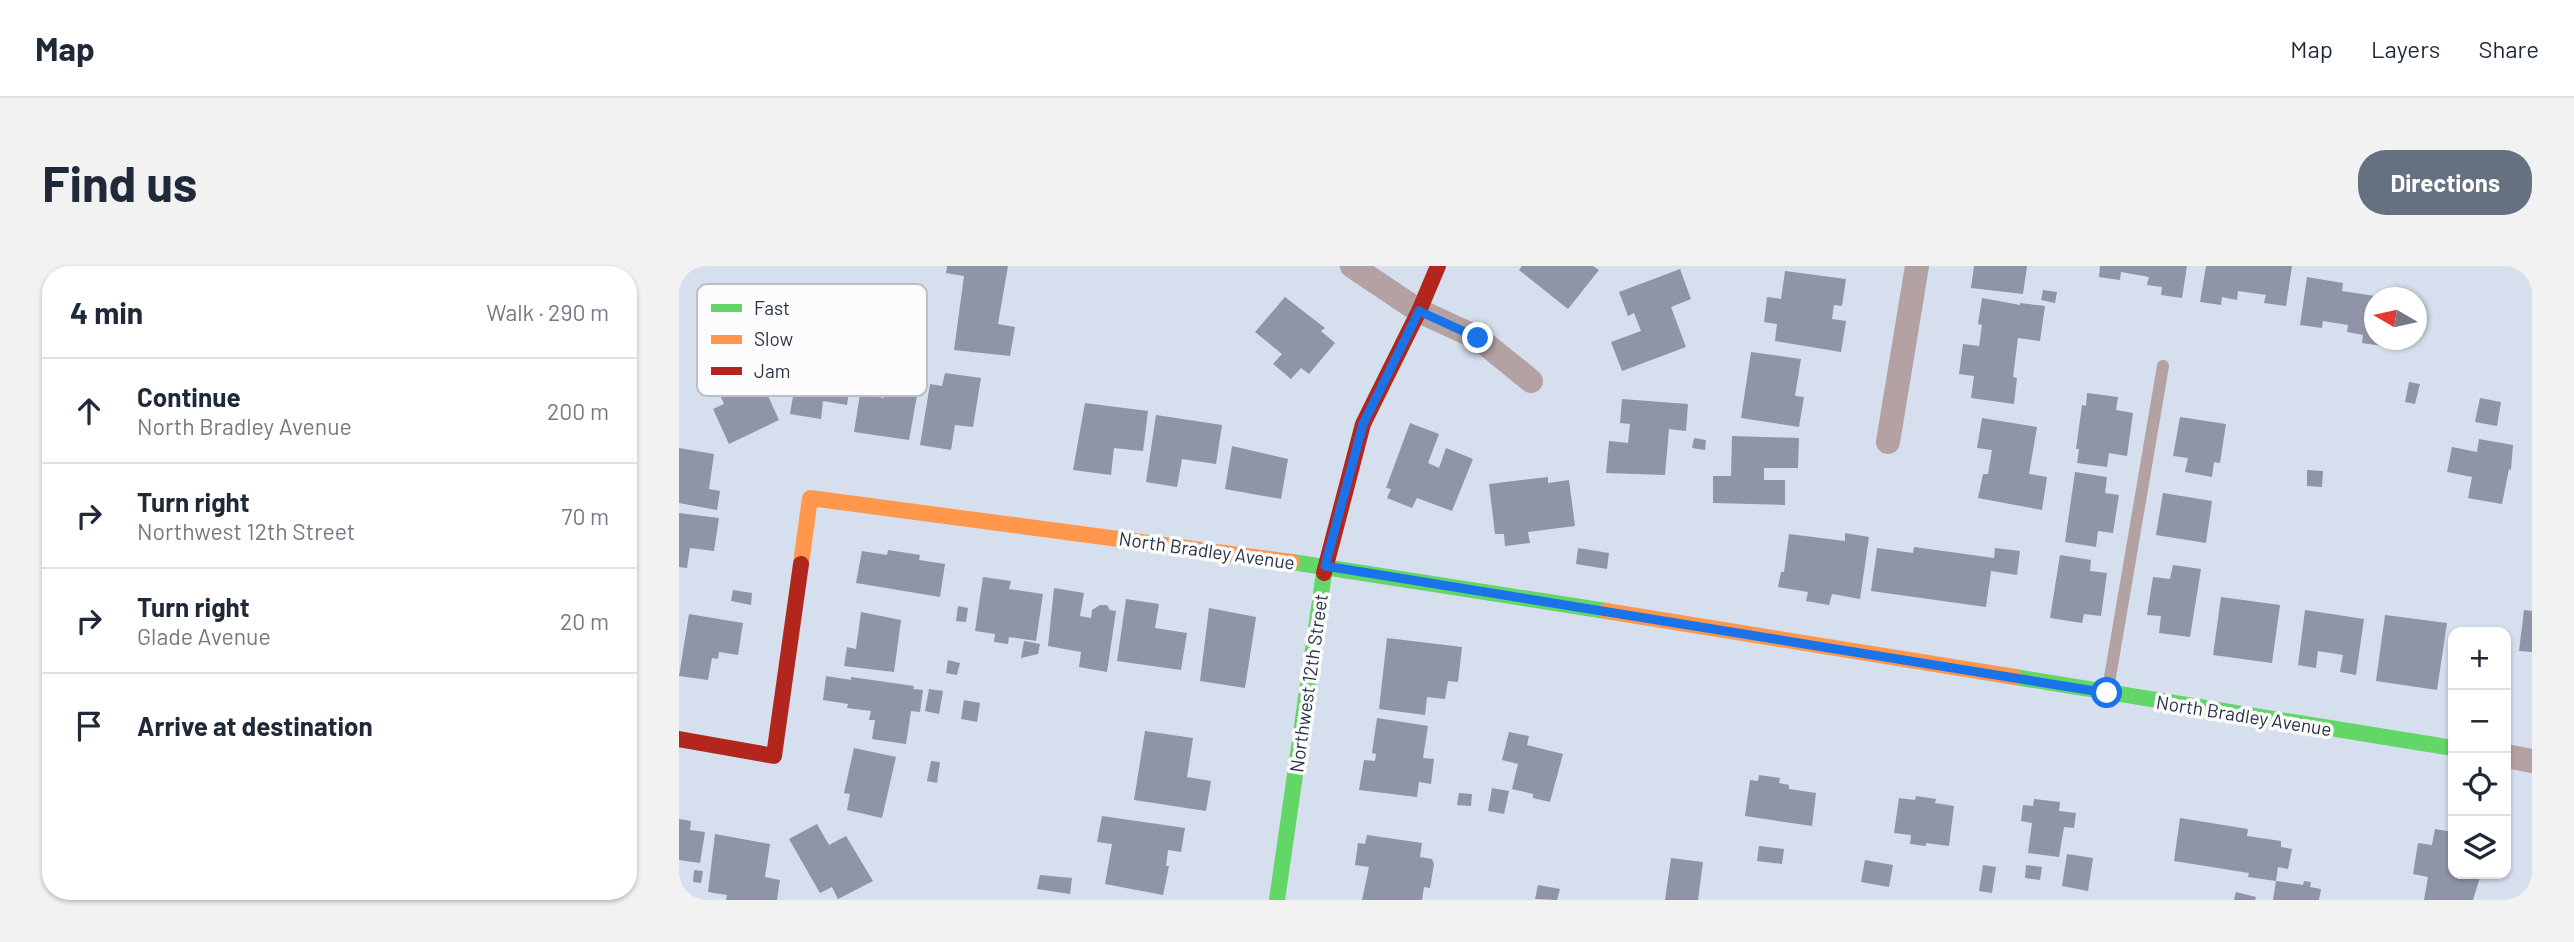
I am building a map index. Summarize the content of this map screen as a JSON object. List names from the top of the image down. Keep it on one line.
{"streets":{"street":["North Bradley Avenue","Northwest 12th Street"]},"crossings":[["North Bradley Avenue","Northwest 12th Street"]],"legend":["Fast","Slow","Jam"],"north":"left","page":{"header":"Map","nav":["Map","Layers","Share"],"buttons":"Directions","title":"Find us","heading":["4 min","Walk · 290 m"],"list":[["Continue","North Bradley Avenue","200 m"],["Turn right","Northwest 12th Street","70 m"],["Turn right","Glade Avenue","20 m"],"Arrive at destination"],"map_buttons":["+","−"]}}
